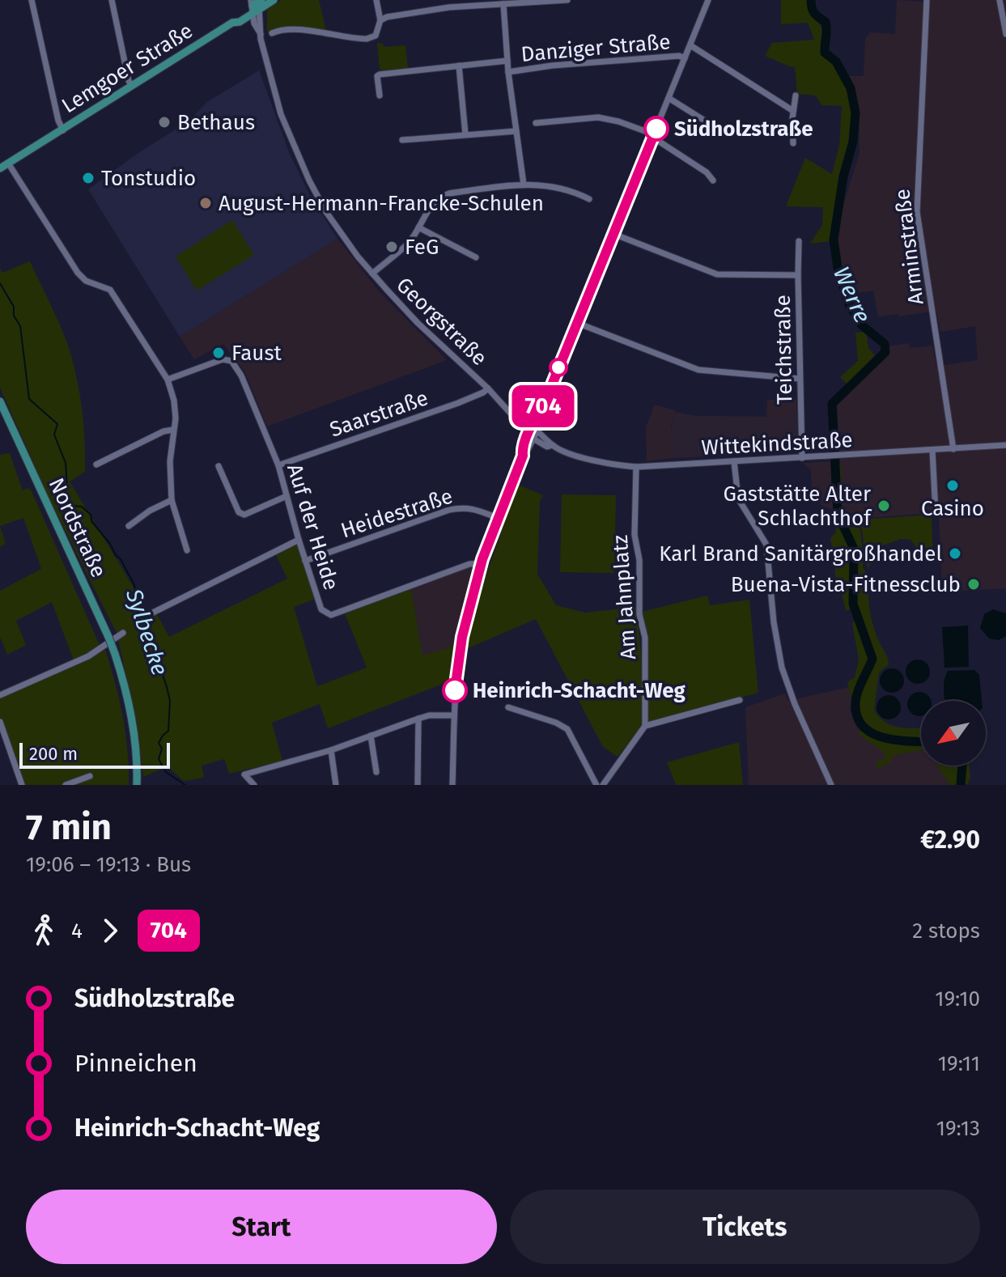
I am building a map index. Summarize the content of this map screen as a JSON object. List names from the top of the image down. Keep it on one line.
{"streets":{"main road":["Lemgoer Straße","Nordstraße"],"street":["Danziger Straße","Arminstraße","Georgstraße","Teichstraße","Saarstraße","Wittekindstraße","Heidestraße","Auf der Heide","Am Jahnplatz"]},"crossings":[["Lemgoer Straße","Georgstraße"],["Arminstraße","Wittekindstraße"],["Georgstraße","Saarstraße"],["Georgstraße","Wittekindstraße"],["Teichstraße","Wittekindstraße"],["Saarstraße","Auf der Heide"],["Wittekindstraße","Am Jahnplatz"],["Heidestraße","Auf der Heide"]],"water":["Werre","Sylbecke"],"places":["Bethaus","Südholzstraße","Tonstudio","August-Hermann-Francke-Schulen","FeG","Faust","Casino","Gaststätte Alter Schlachthof","Karl Brand Sanitärgroßhandel","Buena-Vista-Fitnessclub","Heinrich-Schacht-Weg"],"lines":["bus line 704"],"scale_bar":"200 m","north":"bottom left","page":{"on_map":"704","scale":"200 m","heading":["7 min","19:06 – 19:13 · Bus","€2.90"],"legs":["4","704","2 stops"],"list":[{"name":"Südholzstraße","value":"19:10"},{"name":"Pinneichen","value":"19:11"},{"name":"Heinrich-Schacht-Weg","value":"19:13"}],"buttons":["Start","Tickets"]}}
